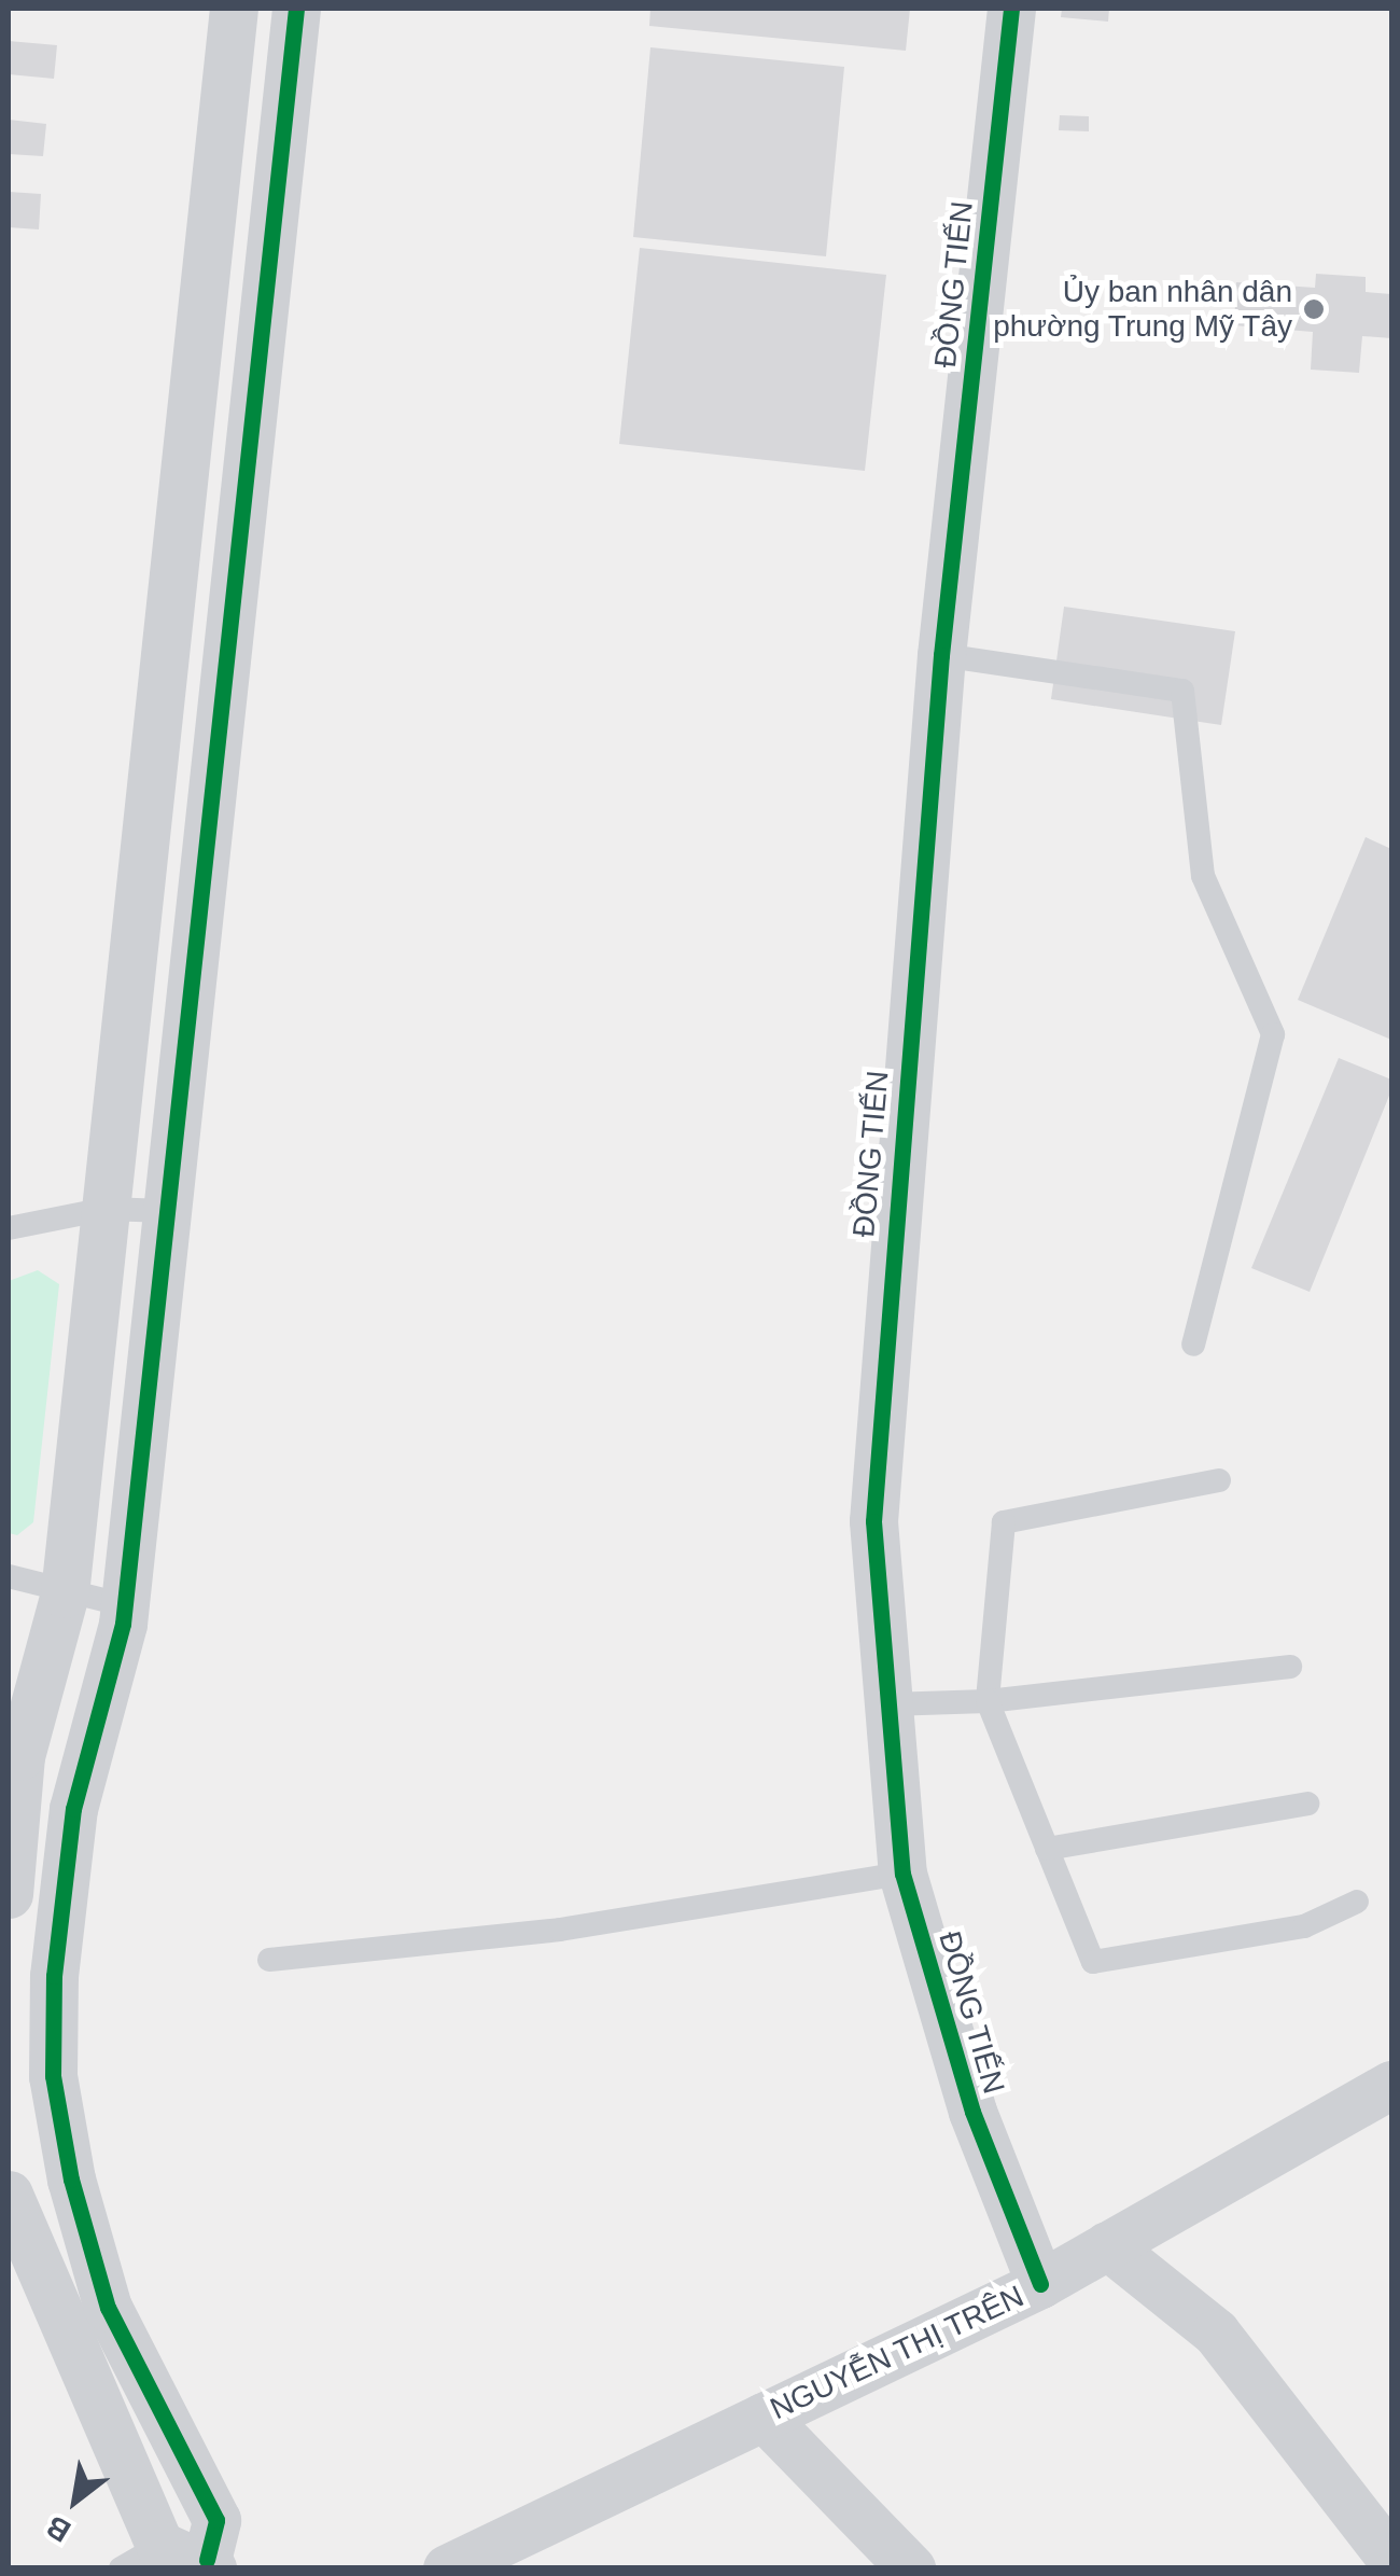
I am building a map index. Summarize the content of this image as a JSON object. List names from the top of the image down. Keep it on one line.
{"streets":{"street":["ĐỒNG TIẾN","NGUYỄN THỊ TRÊN"]},"crossings":[["ĐỒNG TIẾN","NGUYỄN THỊ TRÊN"]],"places":["Ủy ban nhân dân phường Trung Mỹ Tây"],"north":"bottom left"}
